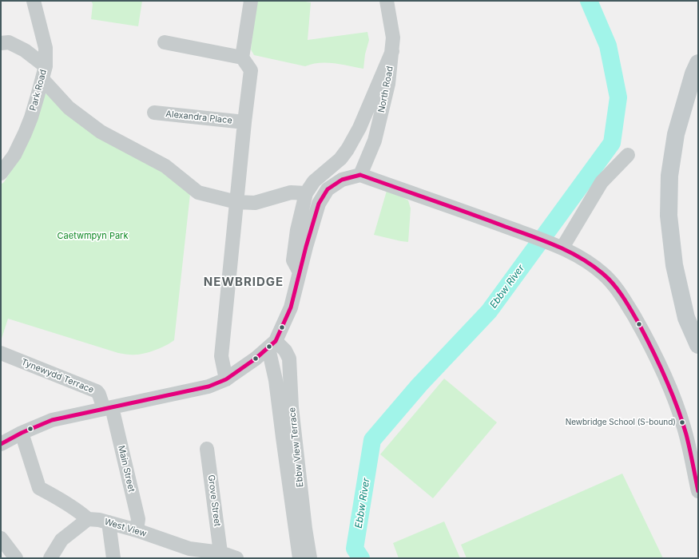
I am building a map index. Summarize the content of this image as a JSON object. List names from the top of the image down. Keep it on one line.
{"streets":{"street":["North Road","Park Road","Alexandra Place","Tynewydd Terrace","Ebbw View Terrace","Main Street","Grove Street","West View"]},"crossings":[["Tynewydd Terrace","Main Street"],["Main Street","West View"],["Grove Street","West View"]],"districts":["NEWBRIDGE"],"water":["Ebbw River"],"parks":["Caetwmpyn Park"],"places":["Newbridge School (S-bound)"]}
